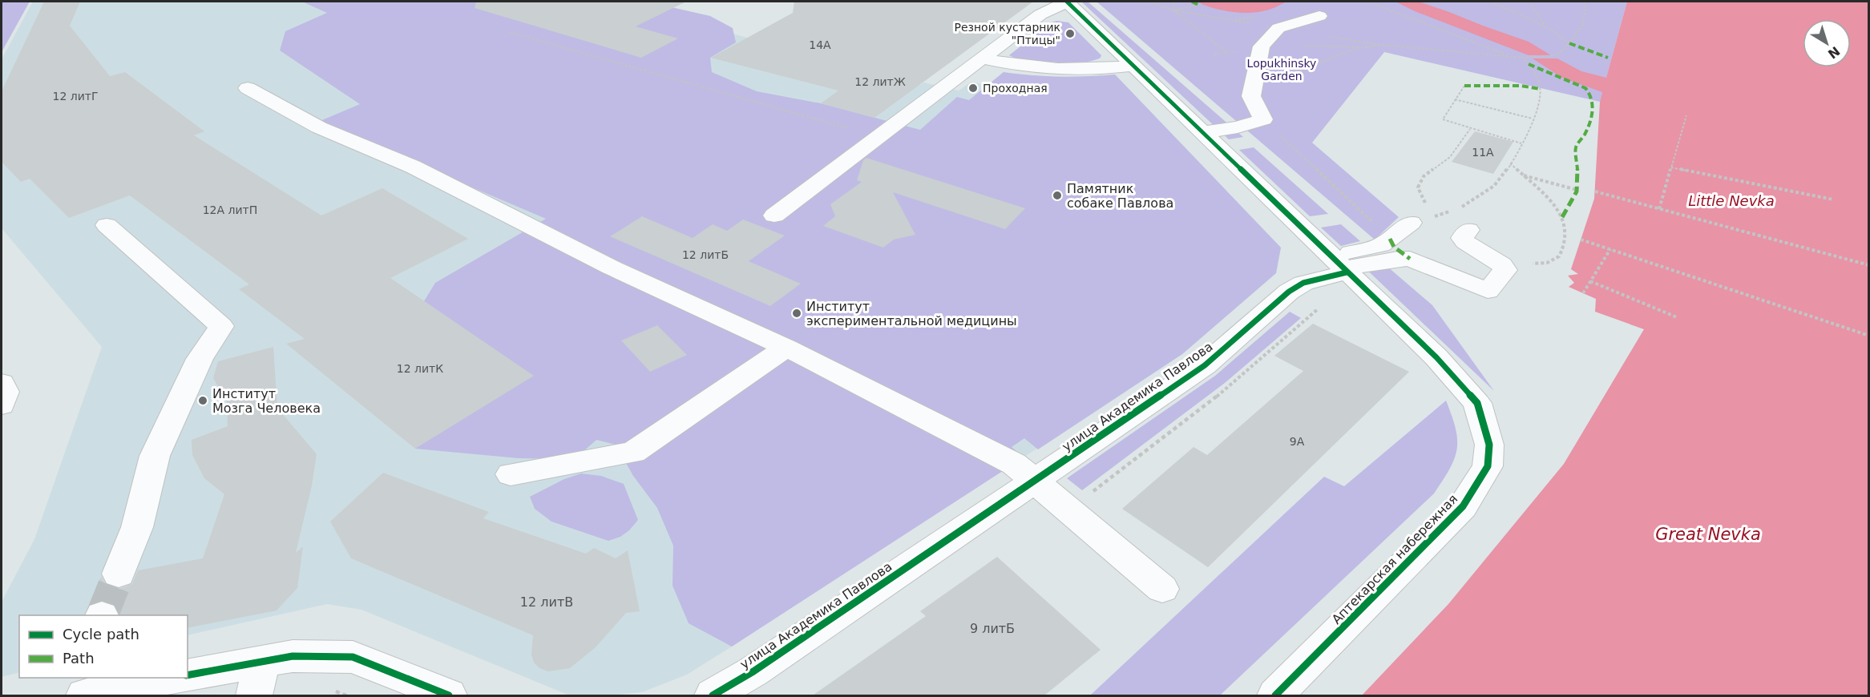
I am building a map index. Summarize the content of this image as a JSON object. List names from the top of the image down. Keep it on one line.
{"streets":{"street":["улица Академика Павлова","Аптекарская набережная"]},"crossings":[["улица Академика Павлова","Аптекарская набережная"]],"water":["Little Nevka","Great Nevka"],"parks":["Lopukhinsky Garden"],"places":["Резной кустарник \"Птицы\"","Проходная","Памятник собаке Павлова","Институт экспериментальной медицины","Институт Мозга Человека"],"house_numbers":["14А","12 литЖ","12 литГ","11А","12А литП","12 литБ","12 литК","9А","12 литВ","9 литБ"],"legend":["Cycle path","Path"],"north":"bottom right"}
